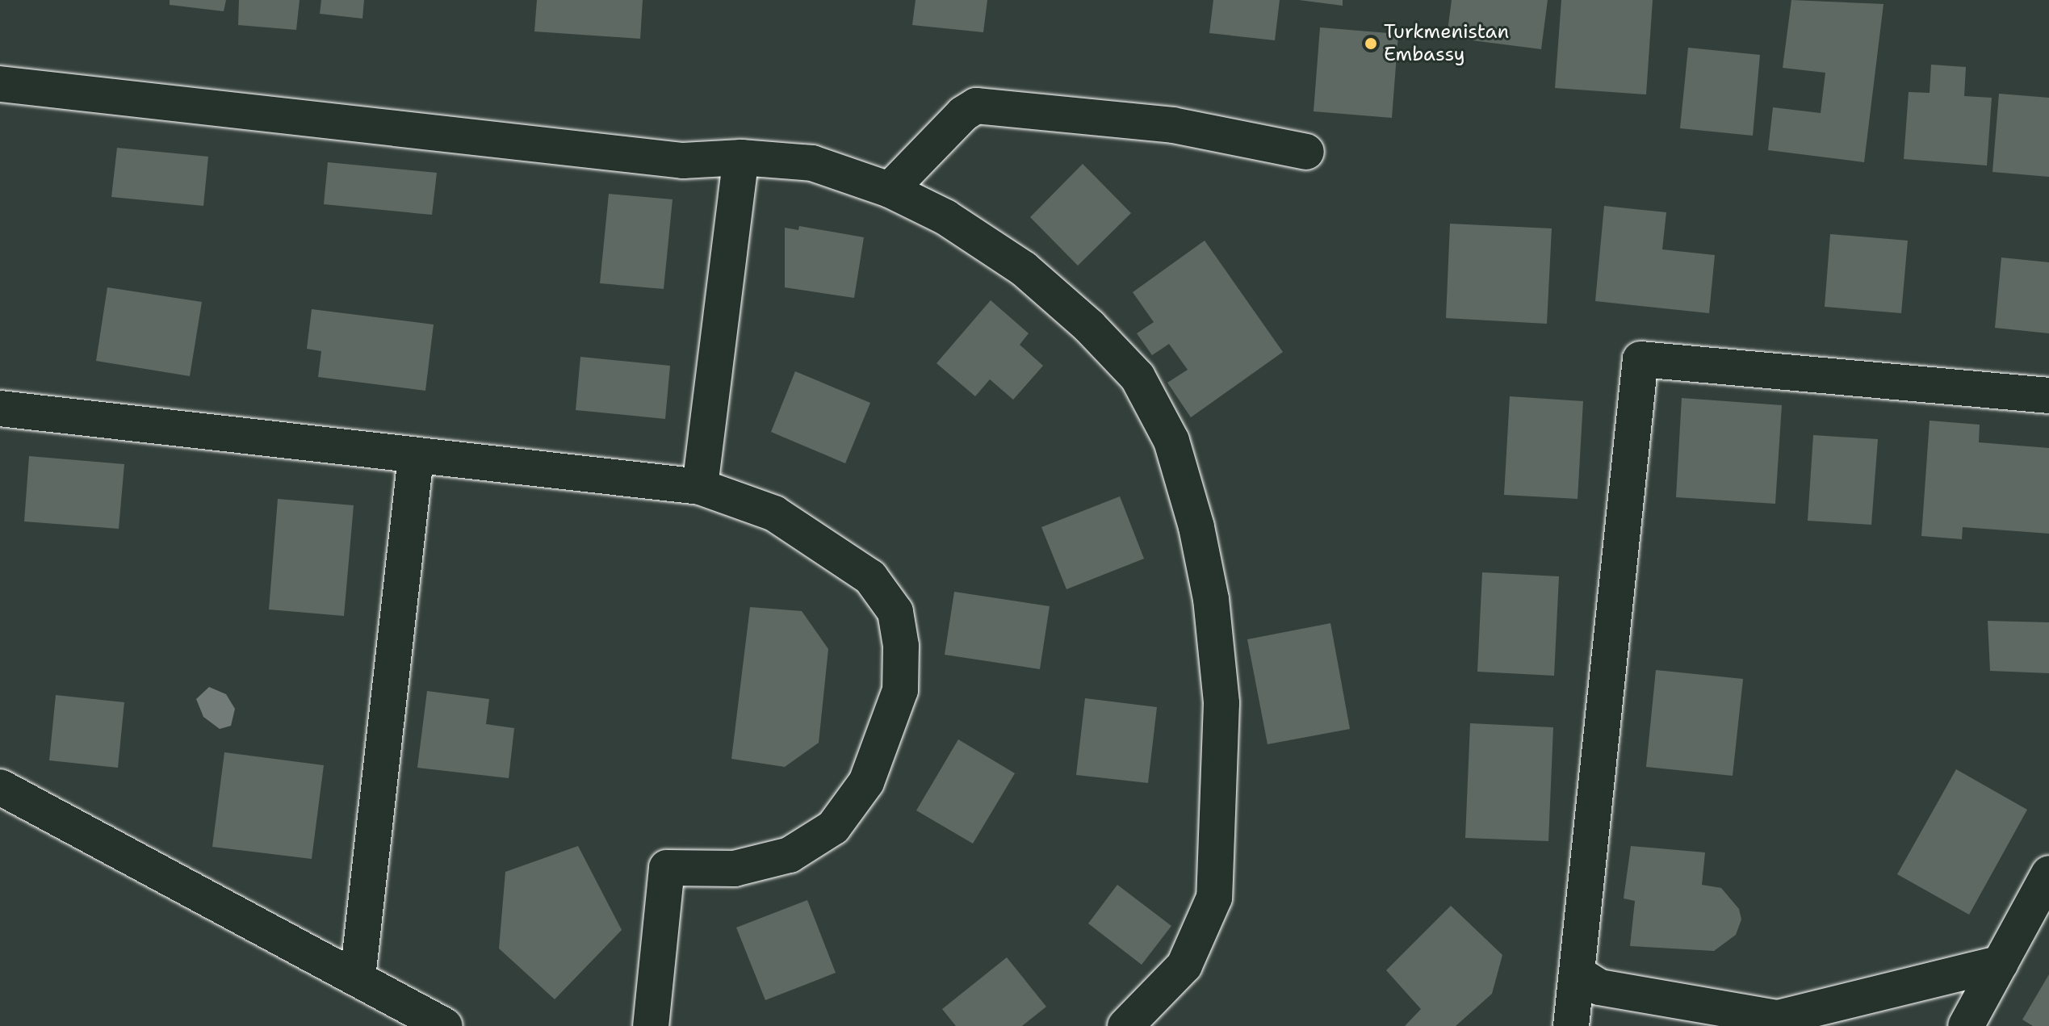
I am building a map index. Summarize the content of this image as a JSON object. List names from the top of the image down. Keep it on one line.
{"places":["Turkmenistan Embassy"]}
